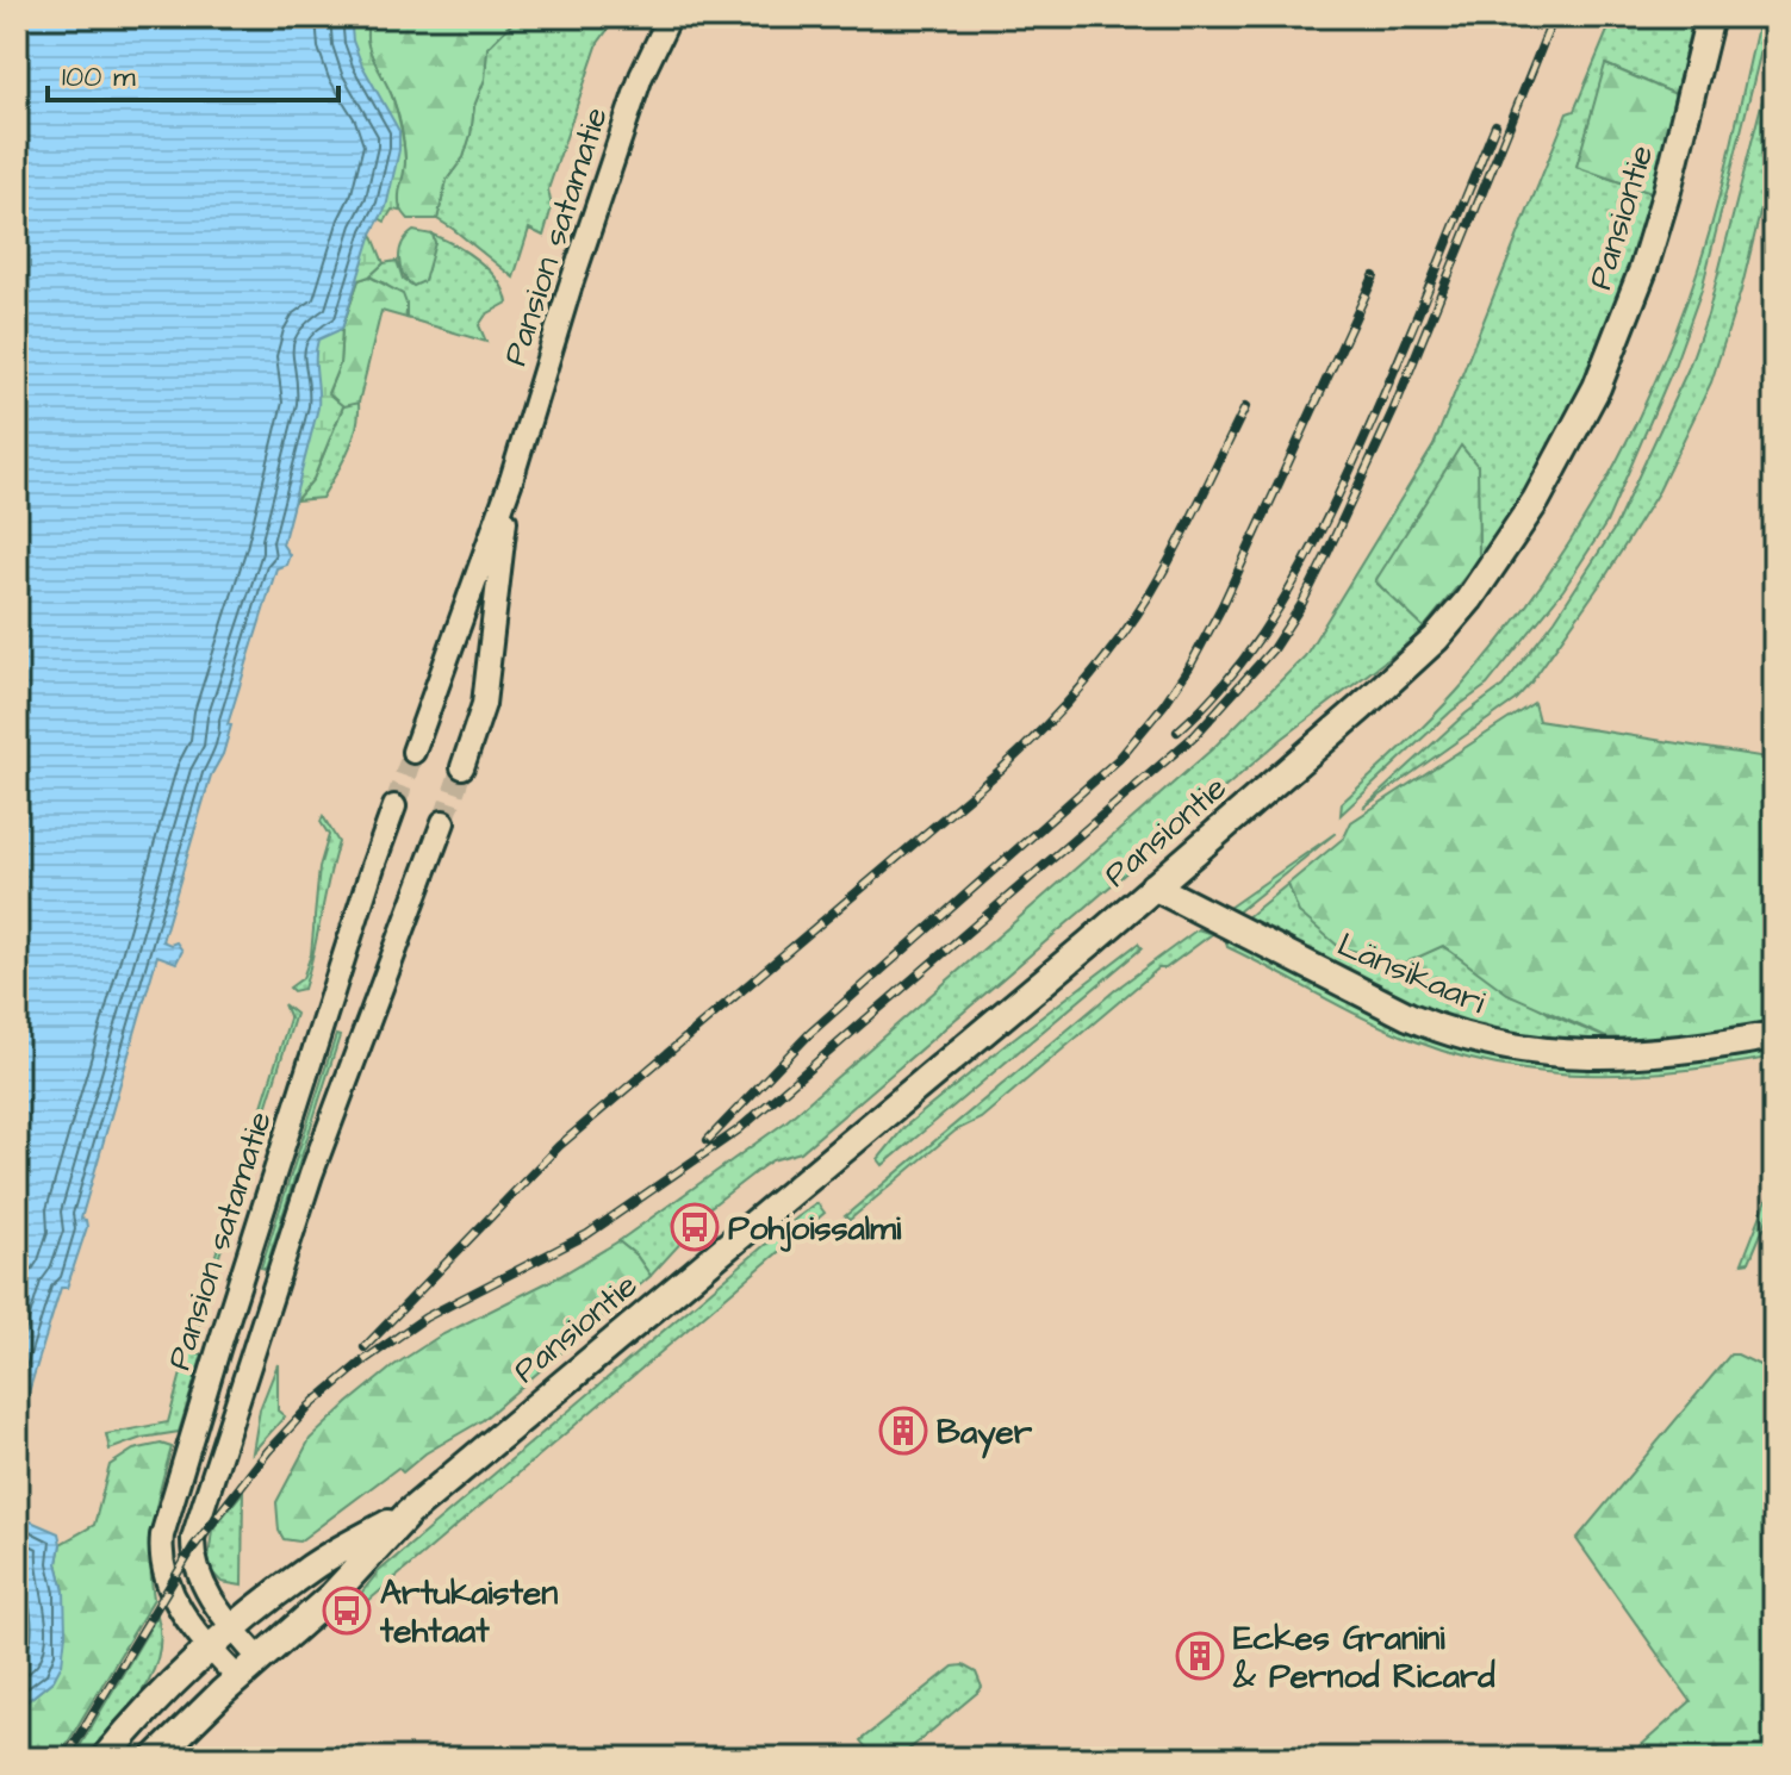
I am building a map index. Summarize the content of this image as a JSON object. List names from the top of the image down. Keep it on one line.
{"streets":{"street":["Pansiontie","Pansion satamatie","Länsikaari"]},"crossings":[["Pansiontie","Pansion satamatie"],["Pansiontie","Länsikaari"]],"places":{"bus stop":["Pohjoissalmi","Artukaisten tehtaat"],"building":["Bayer","Eckes Granini & Pernod Ricard"]},"scale_bar":"100 m"}
